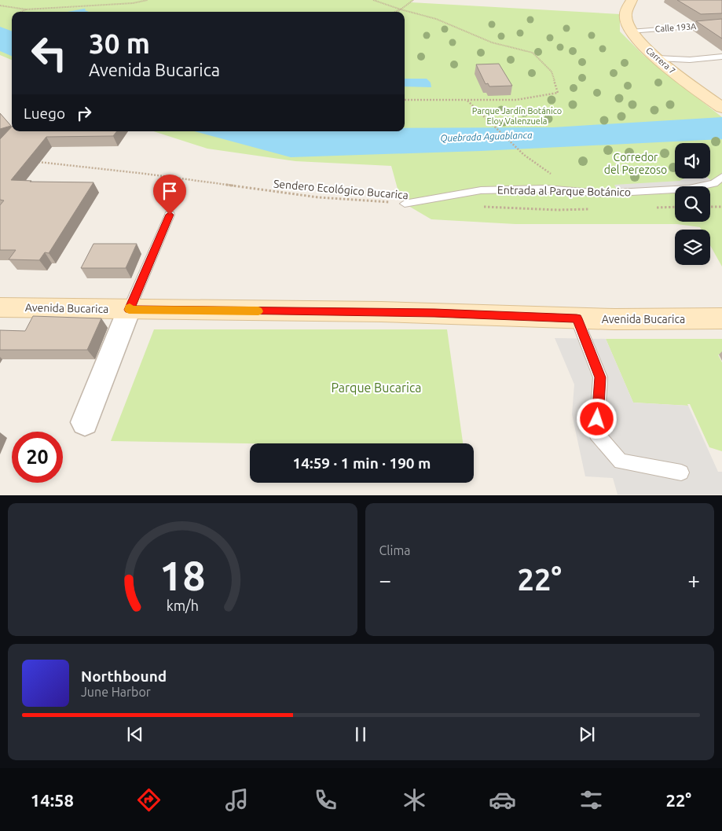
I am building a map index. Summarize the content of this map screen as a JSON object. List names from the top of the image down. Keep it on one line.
{"streets":{"main road":["Carrera 7","Avenida Bucarica"],"lane":["Calle 193A","Entrada al Parque Botánico"],"path":["Sendero Ecológico Bucarica"]},"crossings":[["Calle 193A","Carrera 7"],["Sendero Ecológico Bucarica","Entrada al Parque Botánico"]],"water":["Quebrada Aguablanca"],"parks":["Parque Jardín Botánico Eloy Valenzuela","Corredor del Perezoso","Parque Bucarica"],"page":{"turn":["30 m","Avenida Bucarica"],"then":"Luego","limit":"20","trip":"14:59 · 1 min · 190 m","tile":"Clima","heat":["−","22°","+"],"song":["Northbound","June Harbor"],"tabs":["14:58","22°"],"gauge":["18","km/h"]}}
